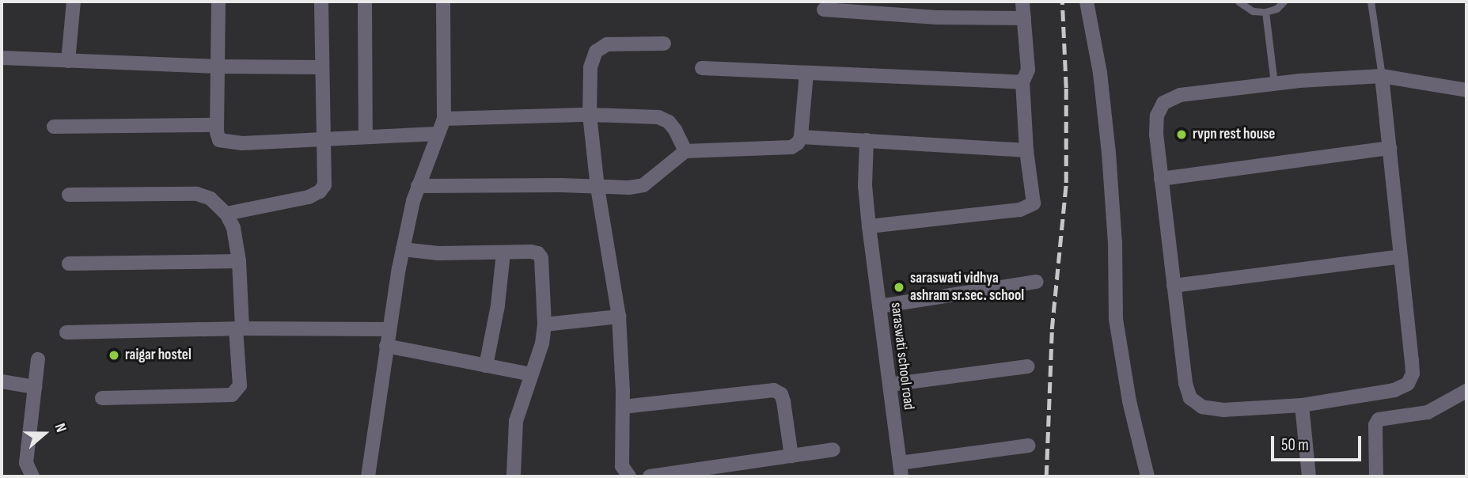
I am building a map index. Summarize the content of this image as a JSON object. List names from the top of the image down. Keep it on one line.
{"streets":{"street":["saraswati school road"]},"places":["rvpn rest house","saraswati vidhya ashram sr.sec. school","raigar hostel"],"scale_bar":"50 m","north":"right"}
